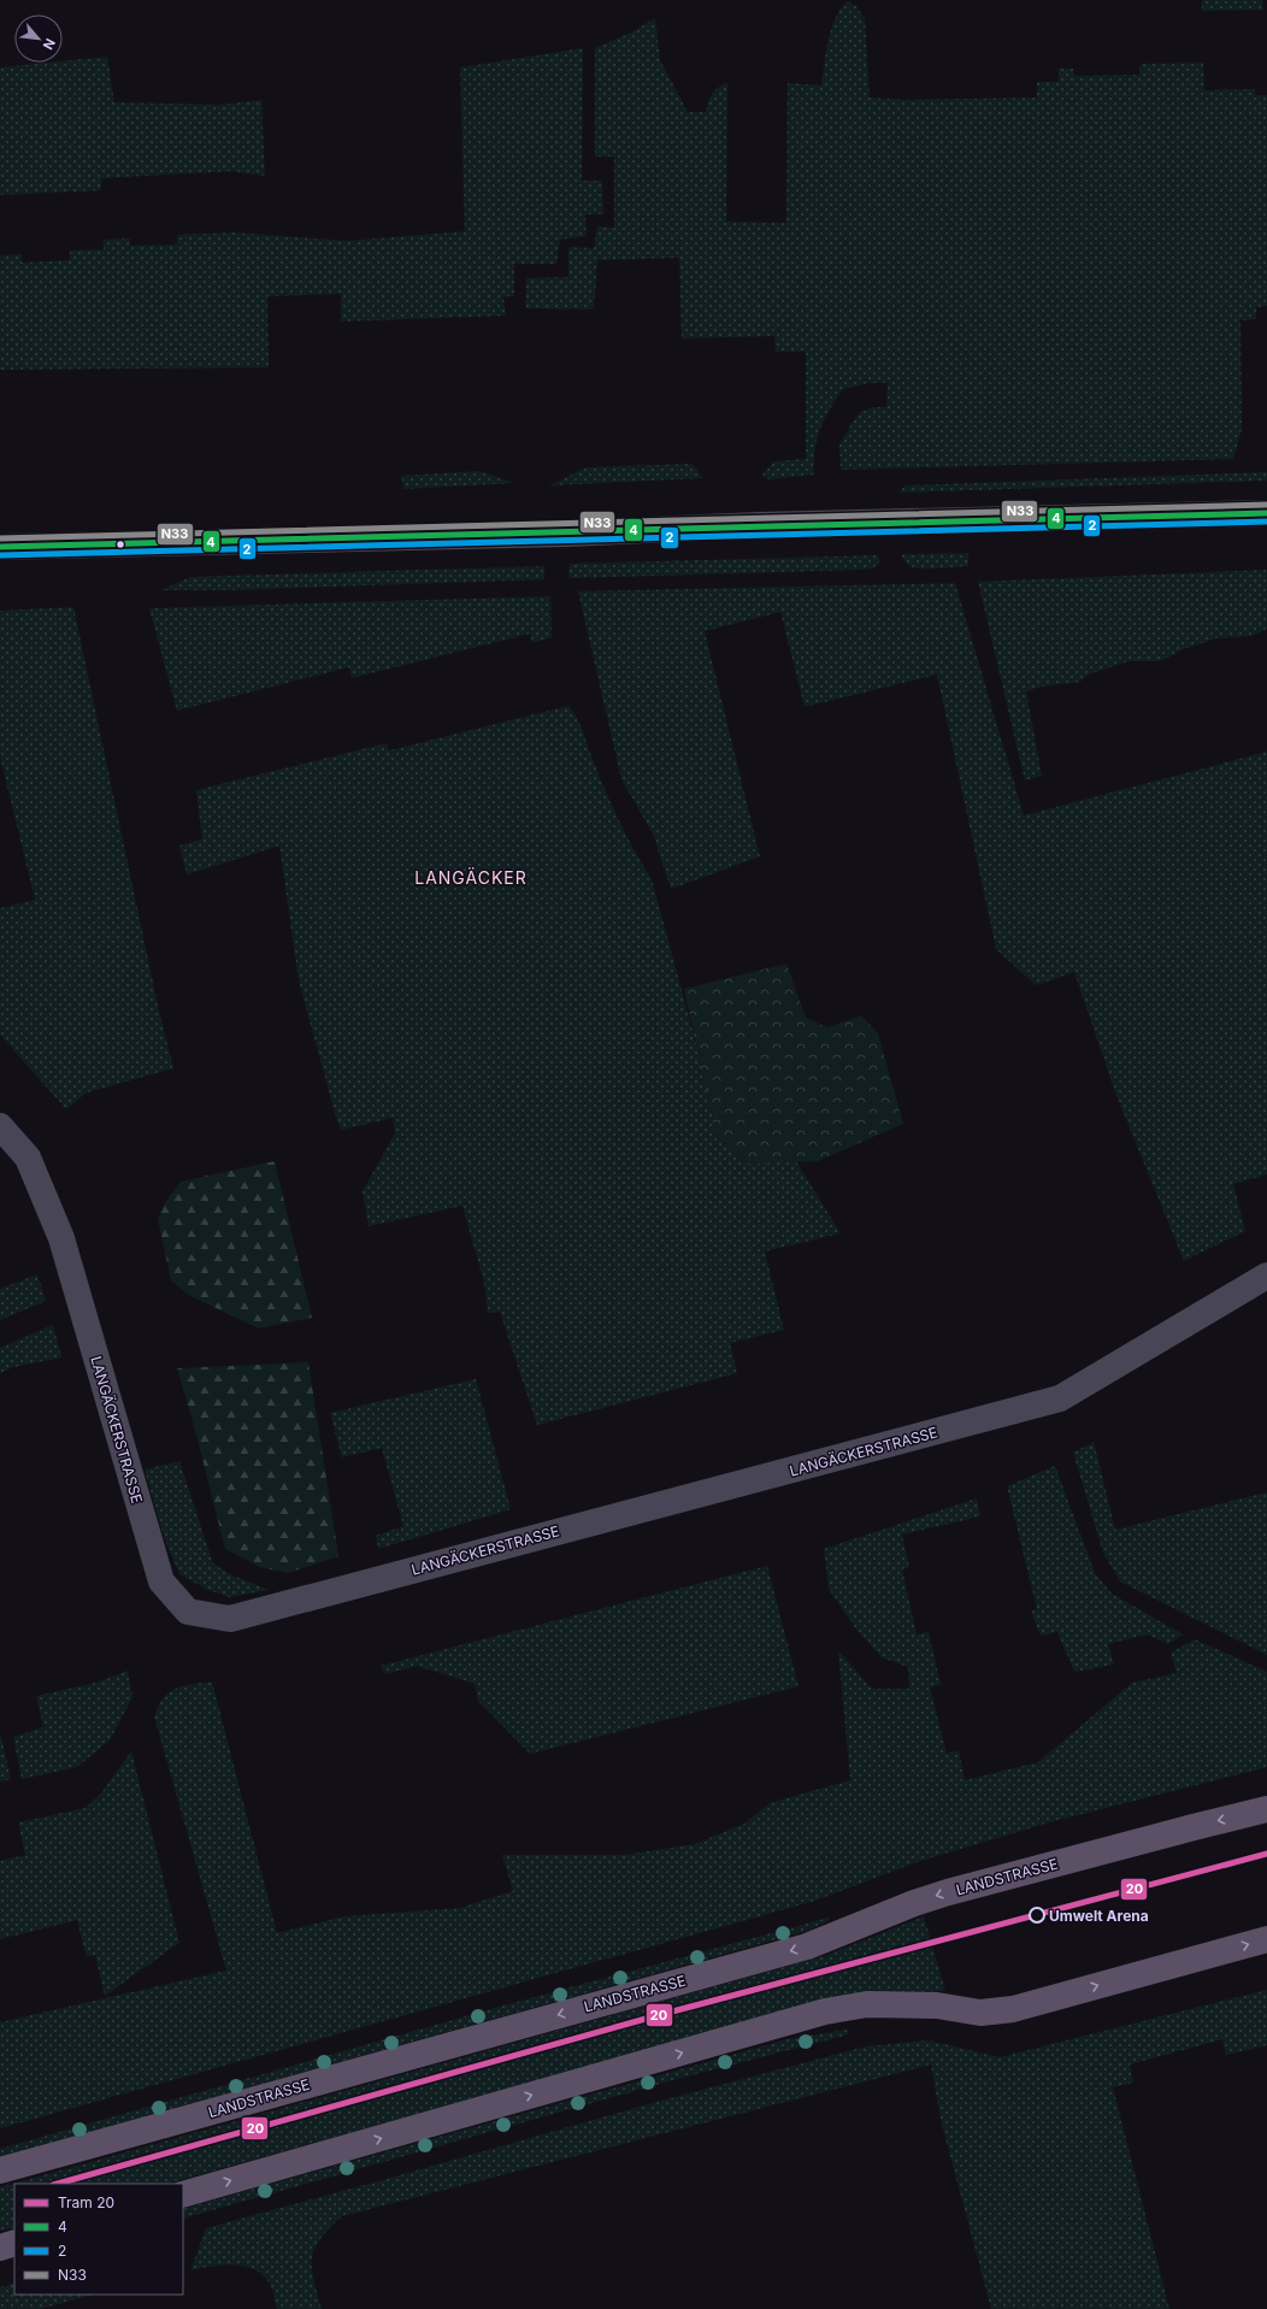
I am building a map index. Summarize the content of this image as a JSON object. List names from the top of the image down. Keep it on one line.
{"streets":{"main road":["LANDSTRASSE"],"street":["LANGÄCKERSTRASSE"]},"districts":["LANGÄCKER"],"places":["Umwelt Arena"],"lines":["transit line N33","transit line 4","transit line 2","tram line 20"],"legend":["Tram 20","4","2","N33"],"north":"bottom right"}
